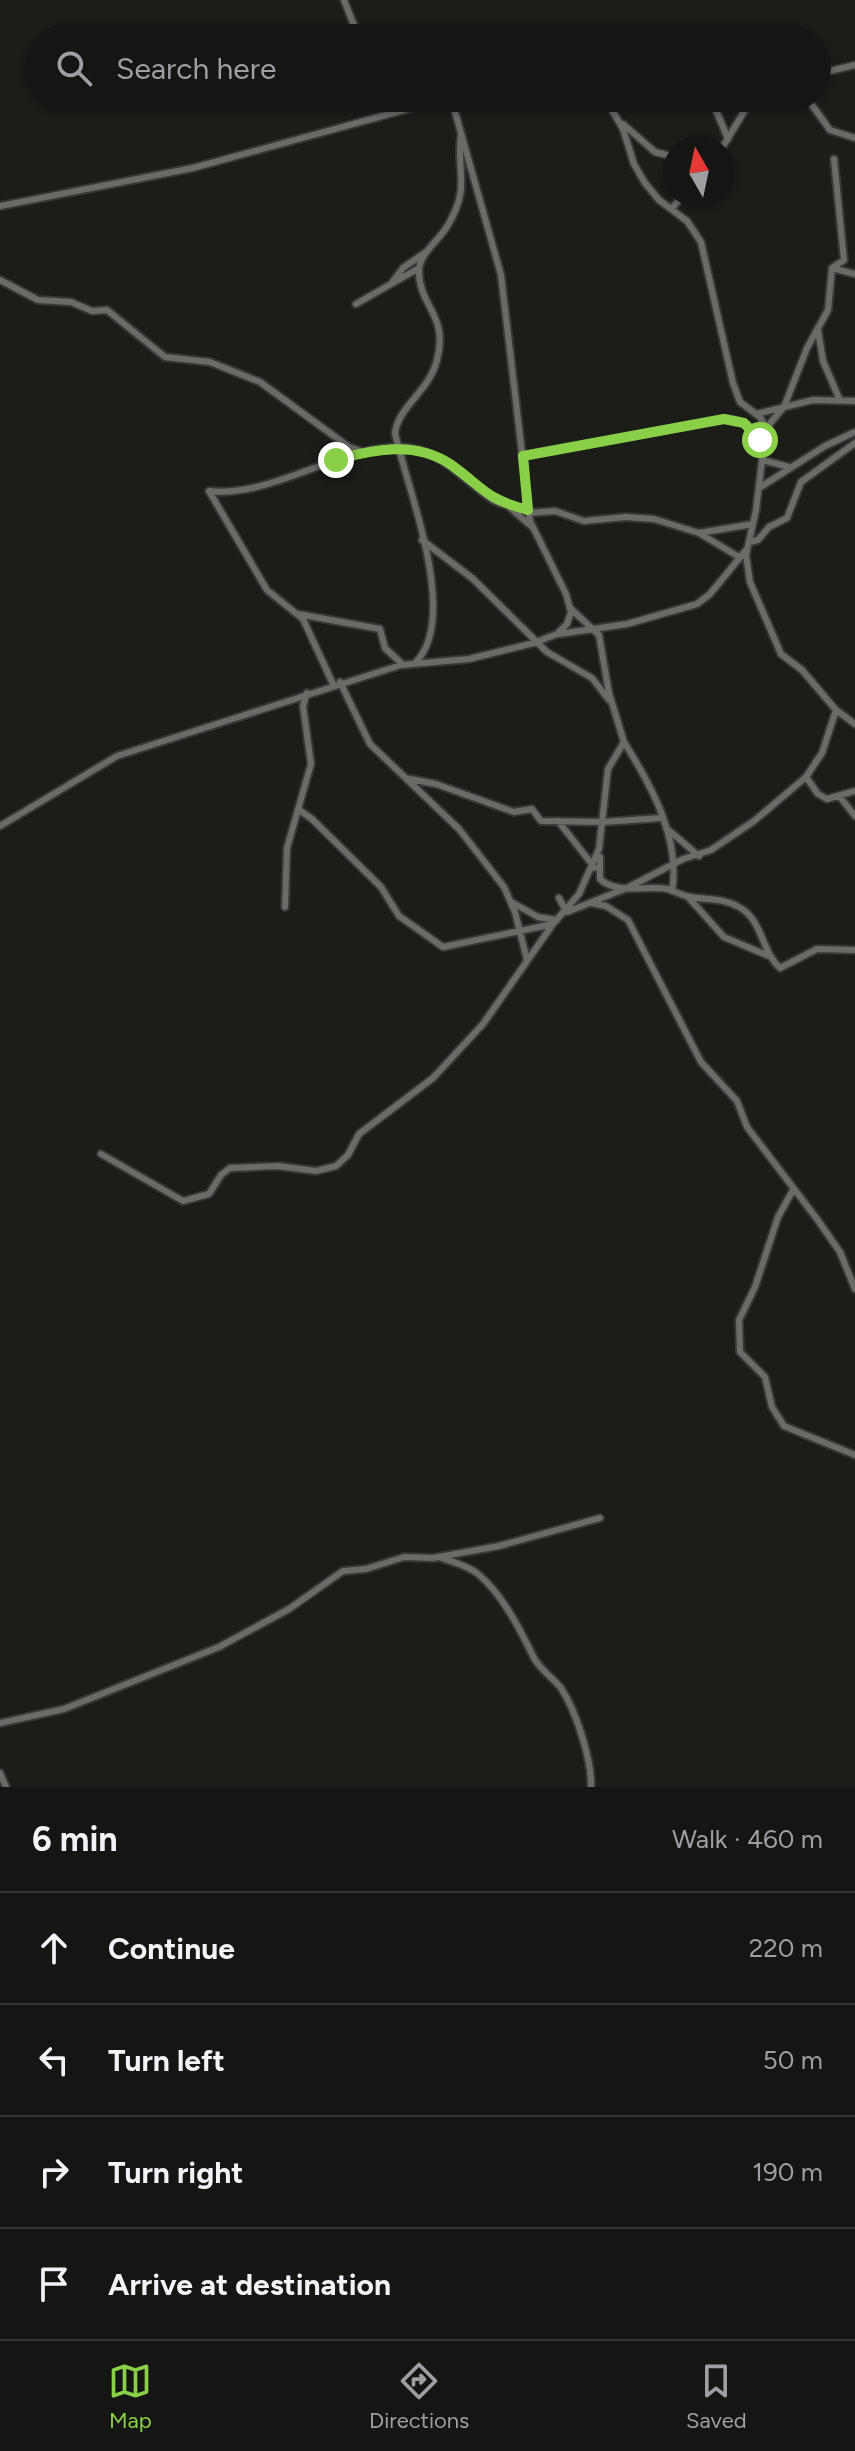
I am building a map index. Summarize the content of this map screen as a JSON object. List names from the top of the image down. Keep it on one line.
{"north":"top","page":{"search":"Search here","heading":["6 min","Walk · 460 m"],"list":[["Continue","220 m"],["Turn left","50 m"],["Turn right","190 m"],"Arrive at destination"],"nav":["Map","Directions","Saved"]}}
